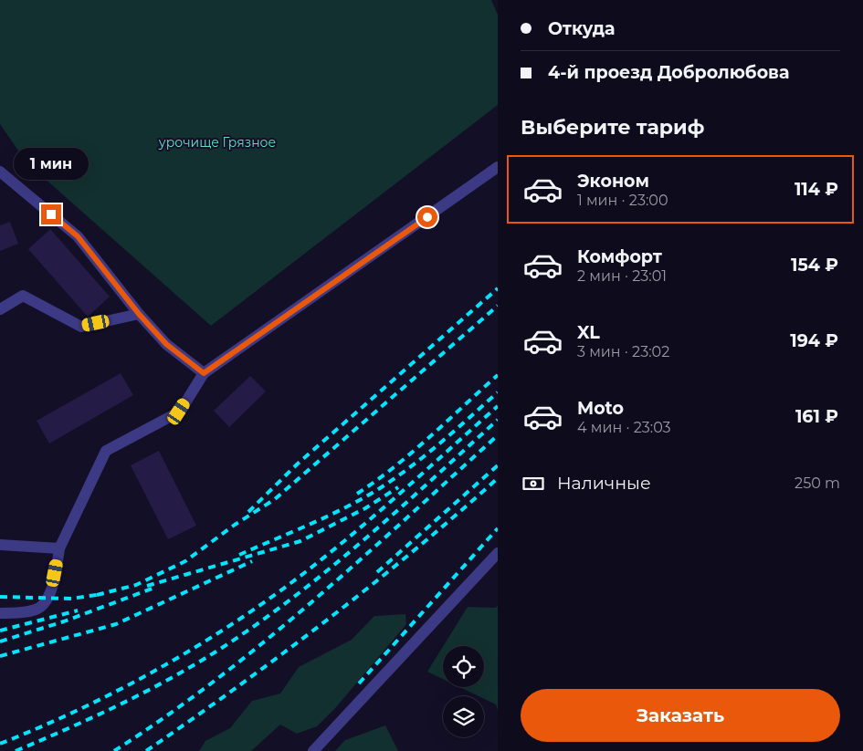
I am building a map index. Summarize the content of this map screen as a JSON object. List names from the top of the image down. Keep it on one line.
{"parks":["урочище Грязное"],"page":{"banner":["Откуда","4-й проезд Добролюбова"],"heading":"Выберите тариф","bubble":"1 мин","list":[{"name":"Эконом","note":"1 мин · 23:00","value":"114 ₽"},{"name":"Комфорт","note":"2 мин · 23:01","value":"154 ₽"},{"name":"XL","note":"3 мин · 23:02","value":"194 ₽"},{"name":"Moto","note":"4 мин · 23:03","value":"161 ₽"}],"pay":["Наличные","250 m"],"buttons":"Заказать"}}
